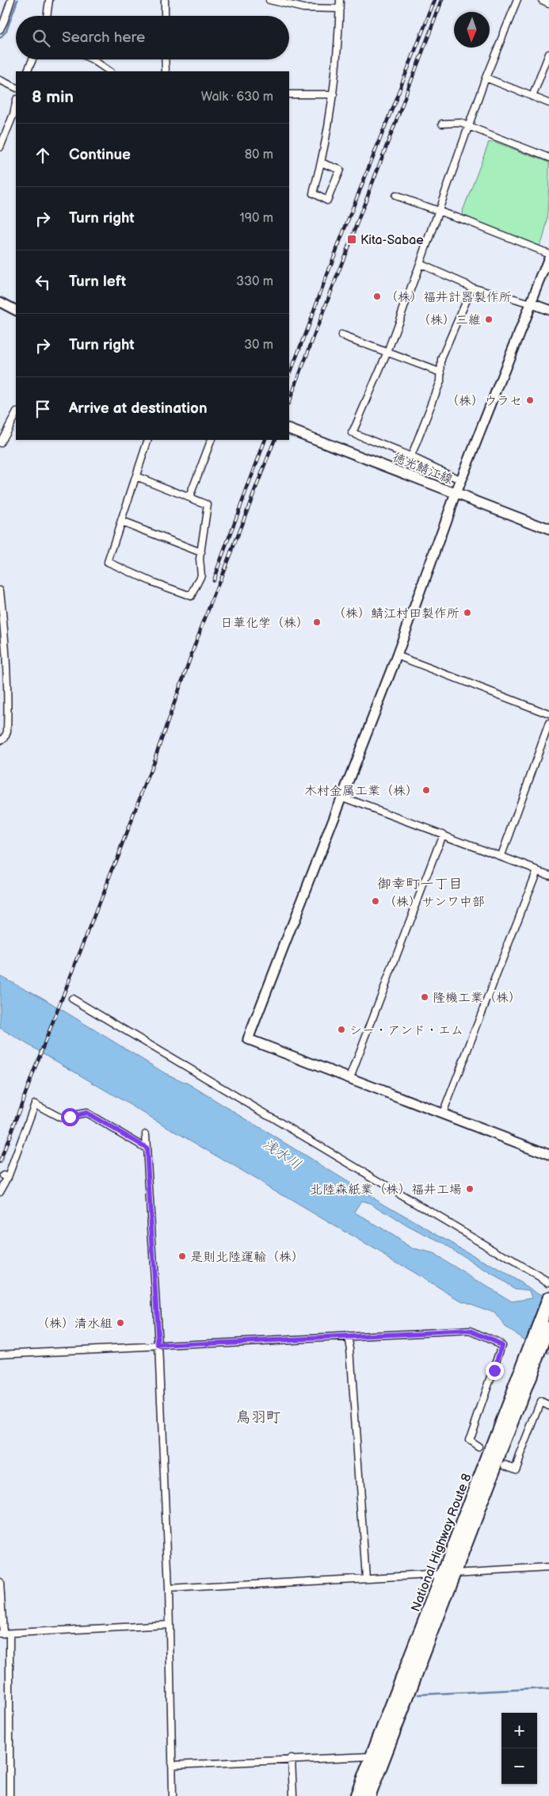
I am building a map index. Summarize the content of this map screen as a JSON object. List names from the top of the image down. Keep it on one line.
{"streets":{"highway":["National Highway Route 8"],"street":["徳光鯖江線"]},"districts":["御幸町一丁目","鳥羽町"],"water":["浅水川"],"places":{"transit":["Kita-Sabae"],"other":["（株）福井計器製作所","（株）三維","（株）ウラセ","（株）鯖江村田製作所","日華化学（株）","木村金属工業（株）","（株）サンワ中部","隆機工業（株）","シー・アンド・エム","北陸森紙業（株）福井工場","是則北陸運輸（株）","（株）清水組"]},"north":"bottom","page":{"search":"Search here","heading":["8 min","Walk · 630 m"],"list":[["Continue","80 m"],["Turn right","190 m"],["Turn left","330 m"],["Turn right","30 m"],"Arrive at destination"],"map_buttons":["+","−"]}}
